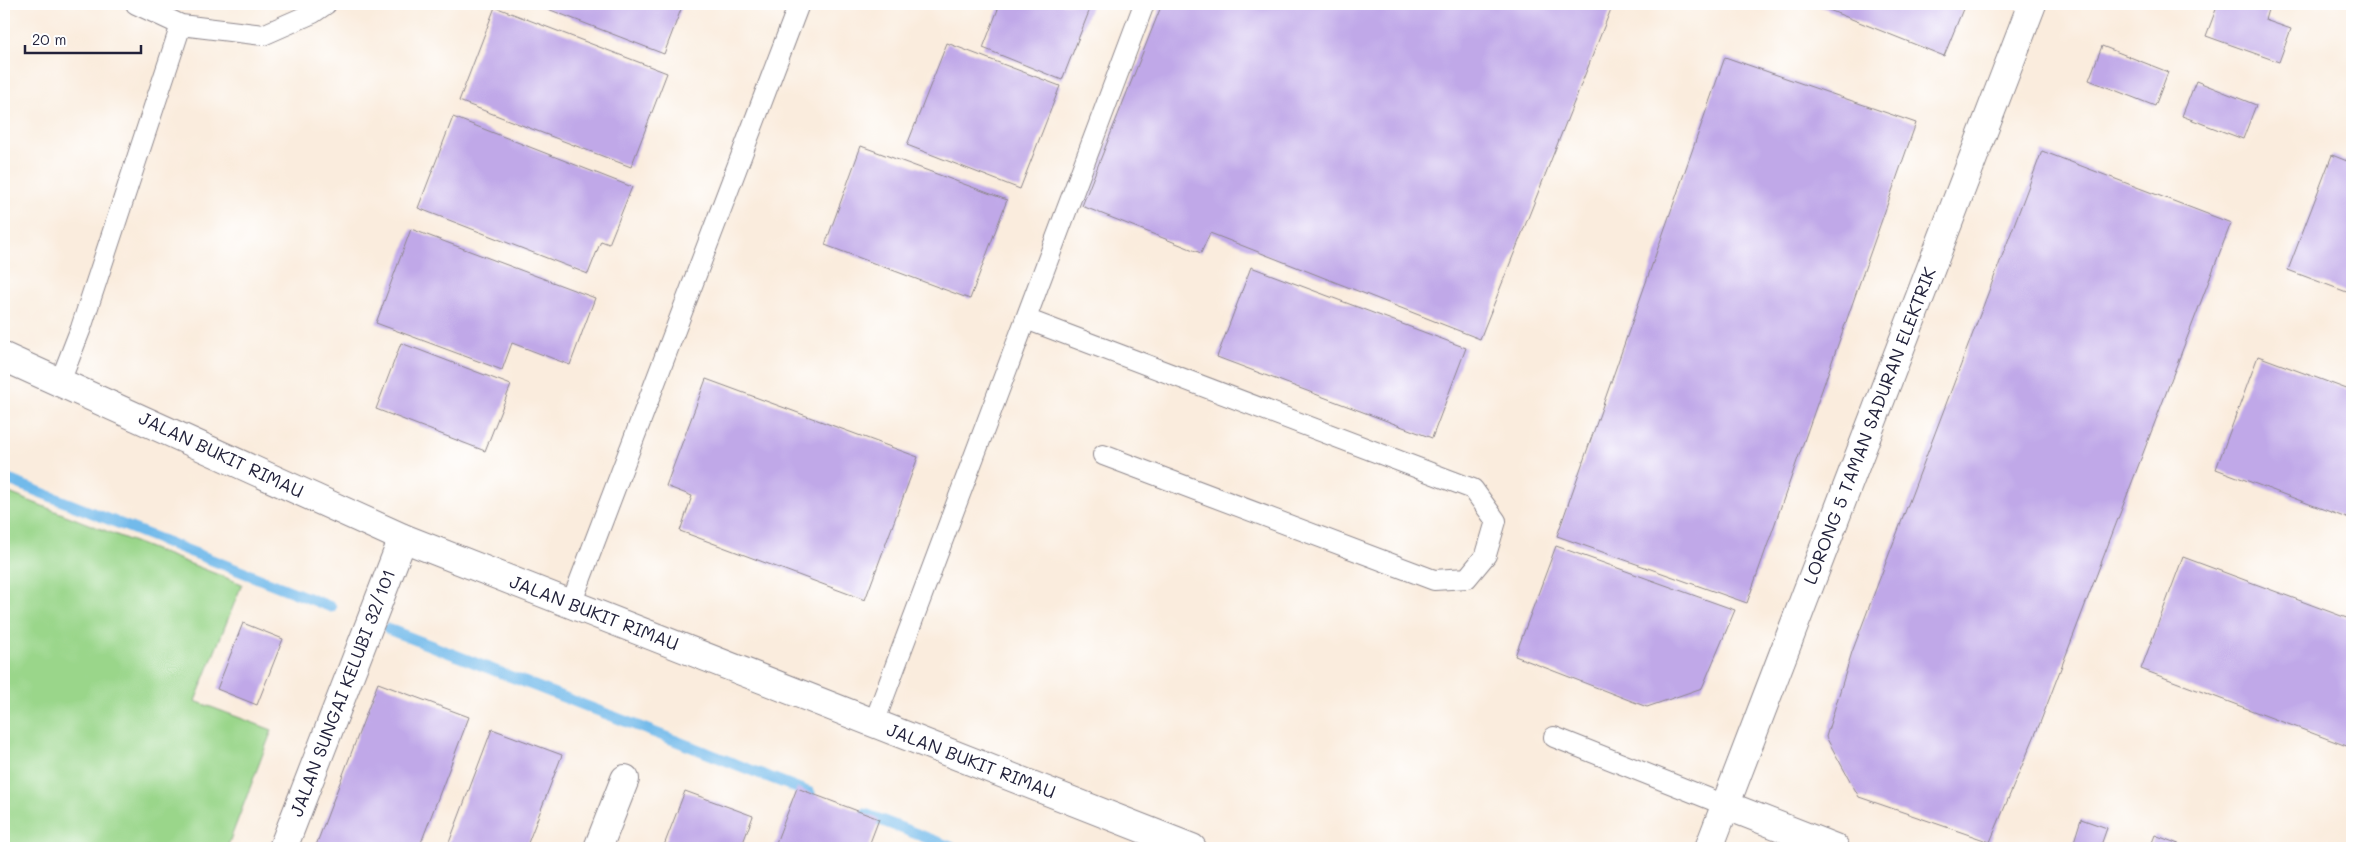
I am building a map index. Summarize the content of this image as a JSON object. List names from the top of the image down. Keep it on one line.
{"streets":{"street":["LORONG 5 TAMAN SADURAN ELEKTRIK","JALAN BUKIT RIMAU","JALAN SUNGAI KELUBI 32/101"]},"crossings":[["JALAN BUKIT RIMAU","JALAN SUNGAI KELUBI 32/101"]],"scale_bar":"20 m"}
